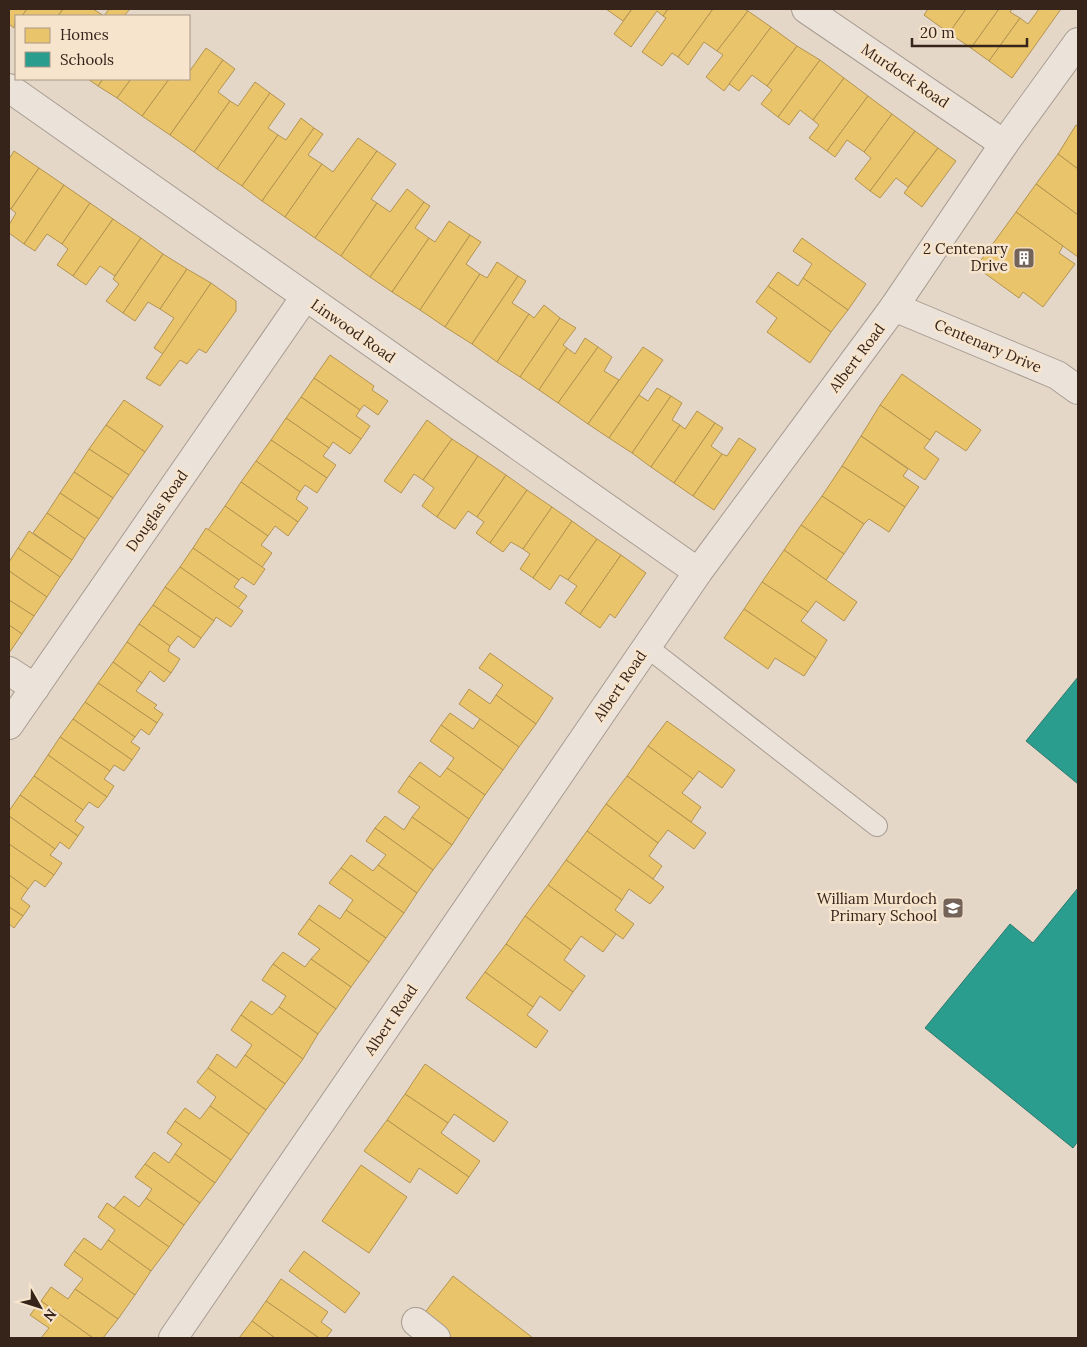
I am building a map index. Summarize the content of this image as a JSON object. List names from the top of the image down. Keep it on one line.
{"streets":{"street":["Murdock Road","Linwood Road","Centenary Drive","Albert Road","Douglas Road"]},"crossings":[["Murdock Road","Albert Road"],["Linwood Road","Albert Road"],["Linwood Road","Douglas Road"],["Centenary Drive","Albert Road"]],"places":{"building":["2 Centenary Drive"],"school or university":["William Murdoch Primary School"]},"legend":["Homes","Schools"],"scale_bar":"20 m","north":"bottom right"}
